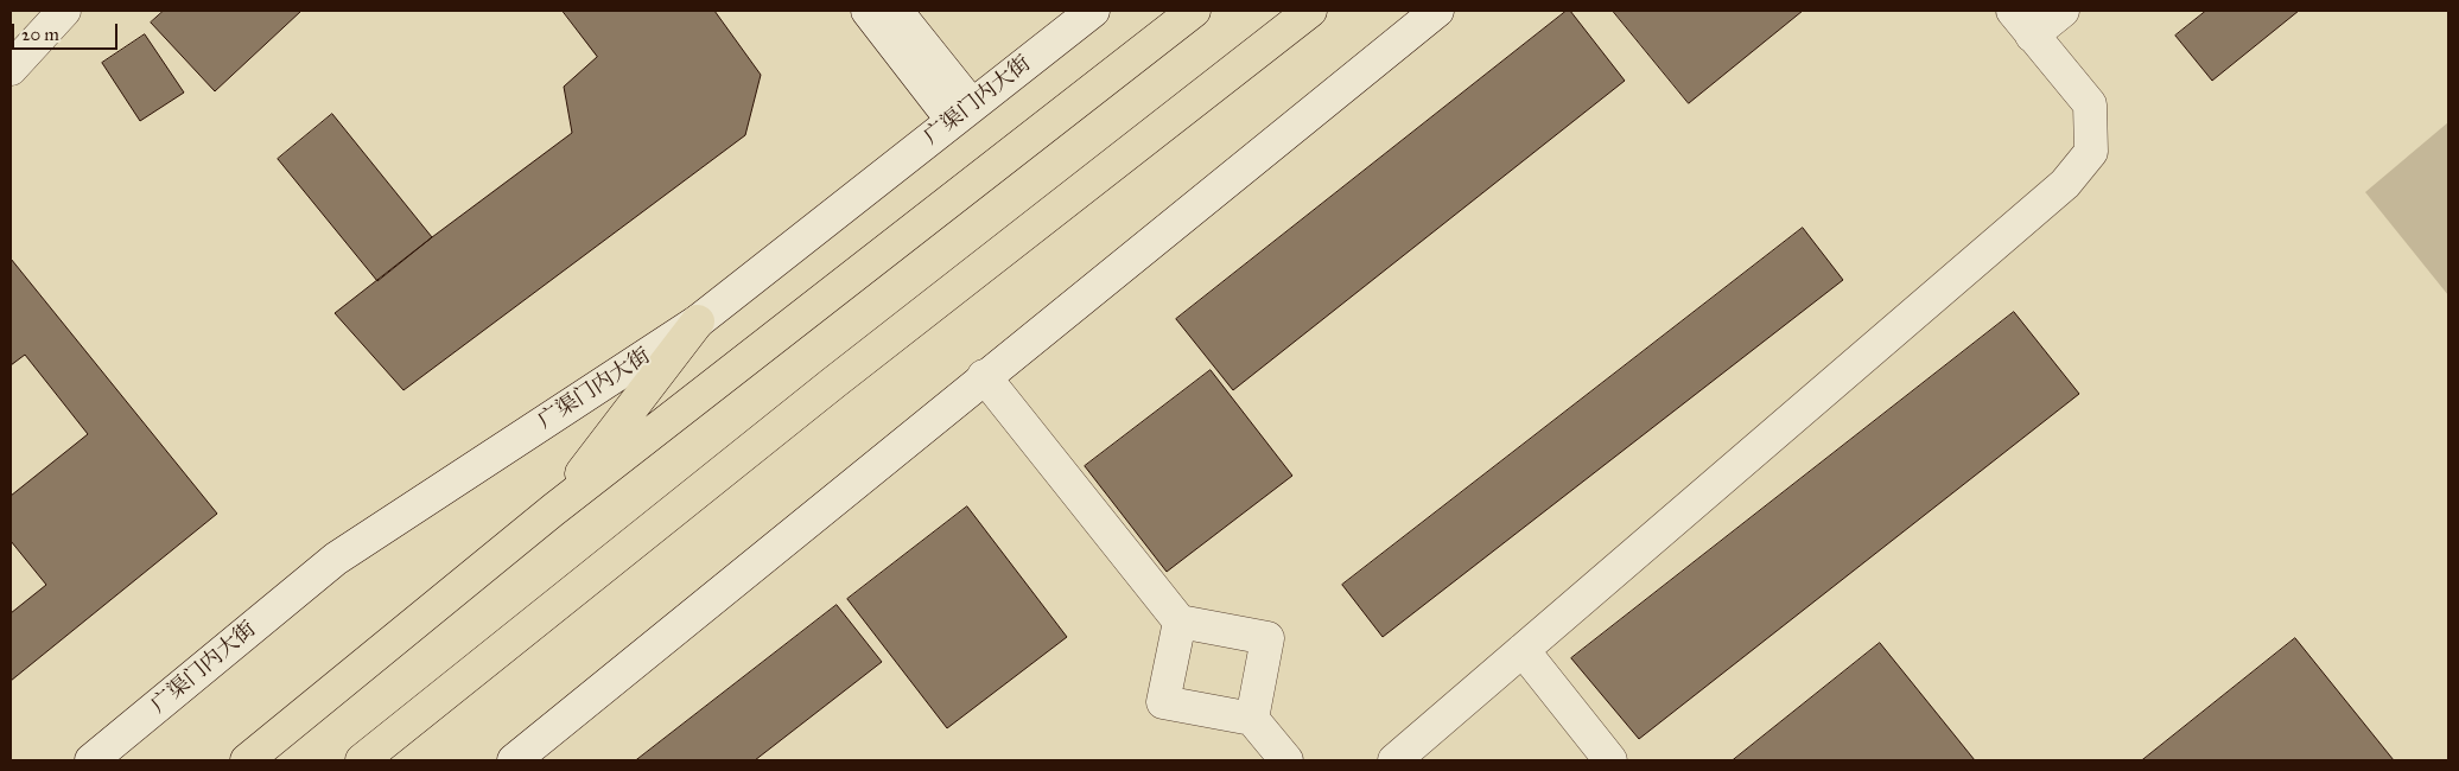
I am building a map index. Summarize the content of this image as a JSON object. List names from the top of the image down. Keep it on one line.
{"streets":{"street":["广渠门内大街"]},"scale_bar":"20 m"}
